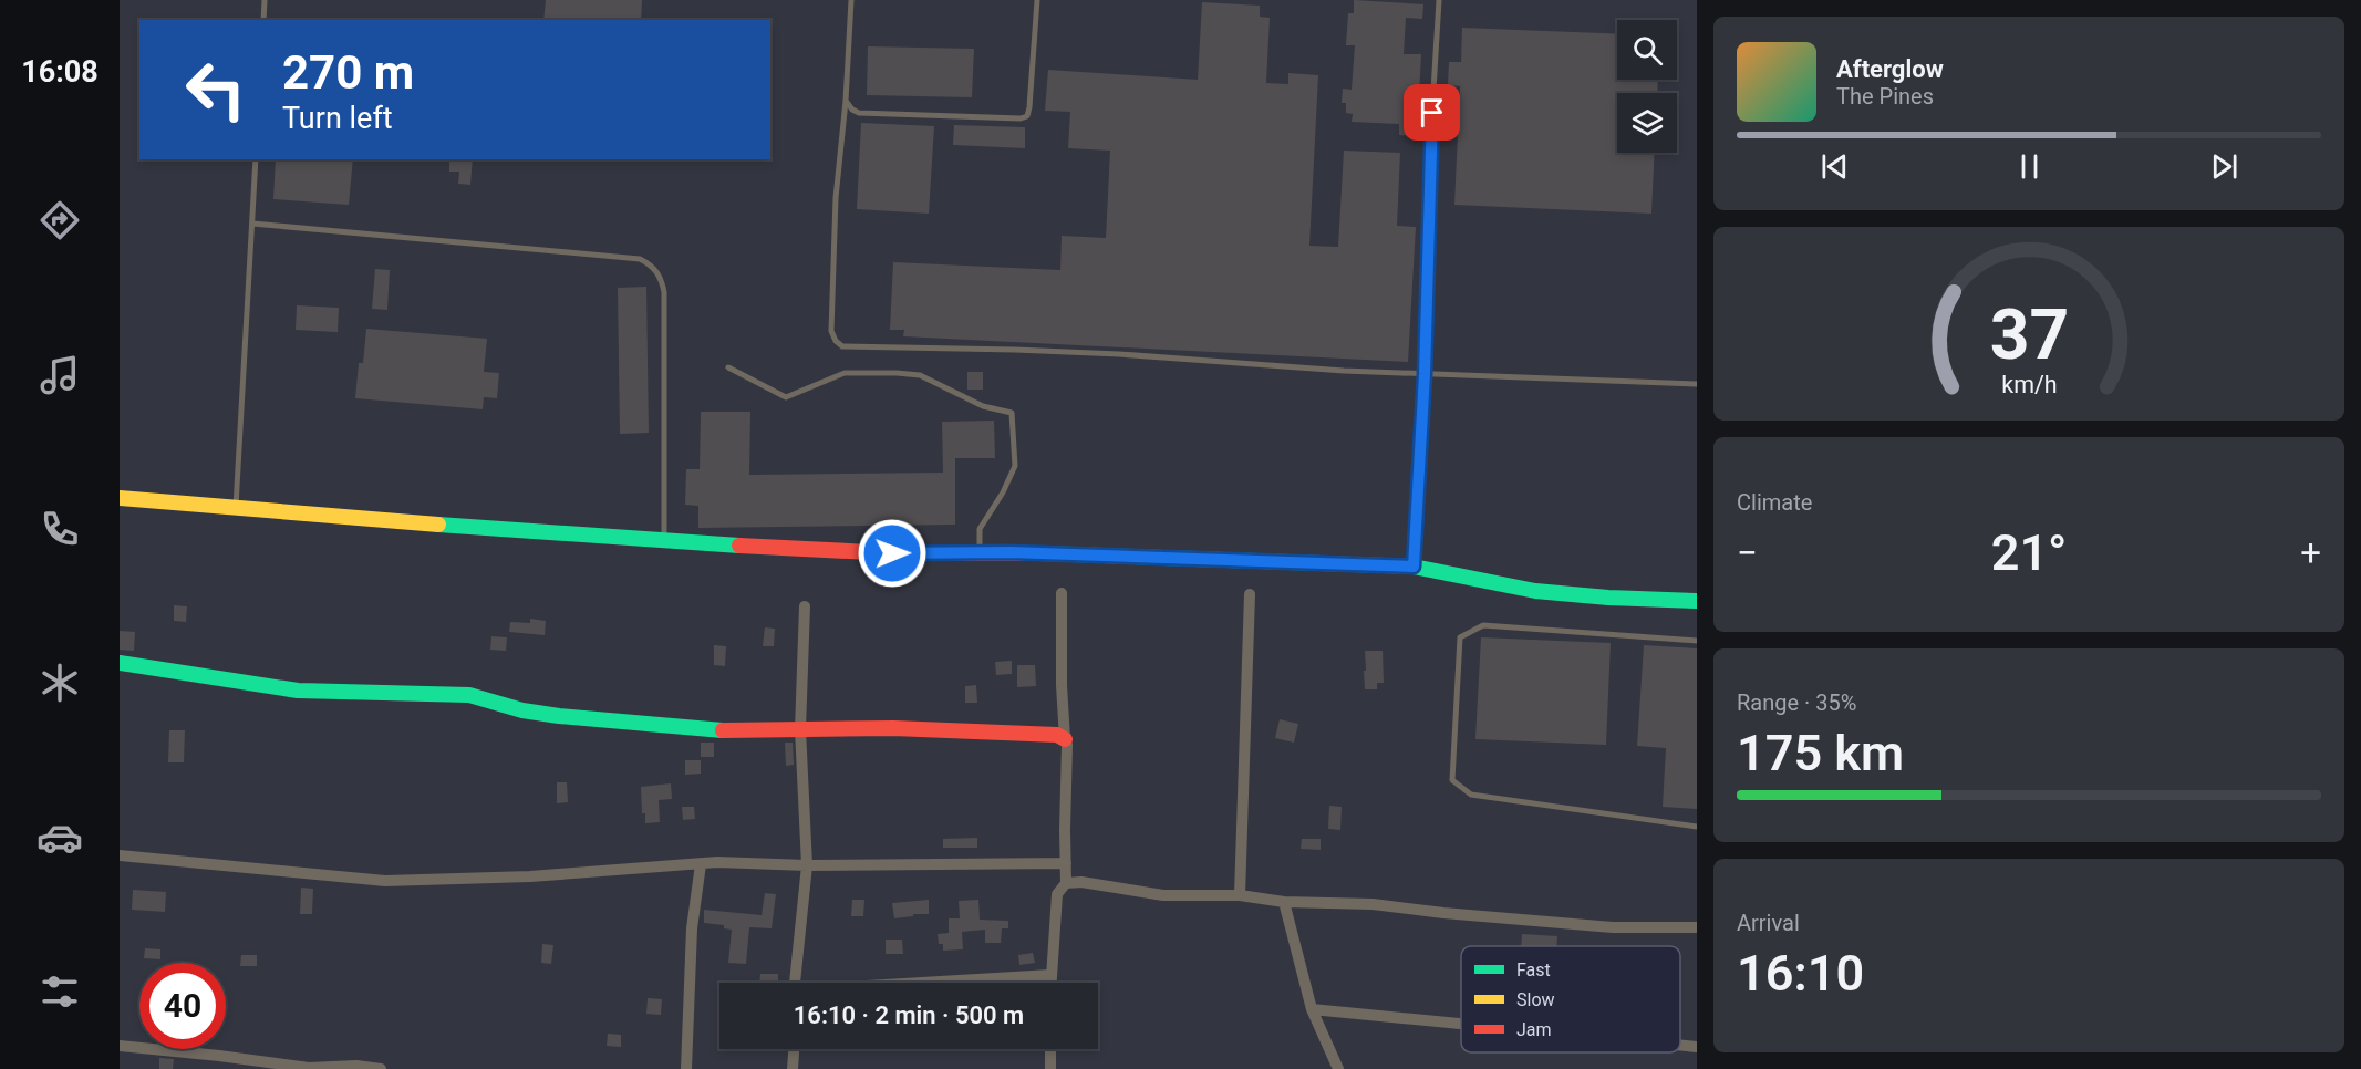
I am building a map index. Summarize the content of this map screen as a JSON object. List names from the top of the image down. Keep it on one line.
{"legend":["Fast","Slow","Jam"],"page":{"tabs":"16:08","turn":["270 m","Turn left"],"song":["Afterglow","The Pines"],"tile":["Climate",["Range · 35%","175 km"],["Arrival","16:10"]],"heat":["−","21°","+"],"limit":"40","trip":"16:10 · 2 min · 500 m","gauge":["37","km/h"]}}
